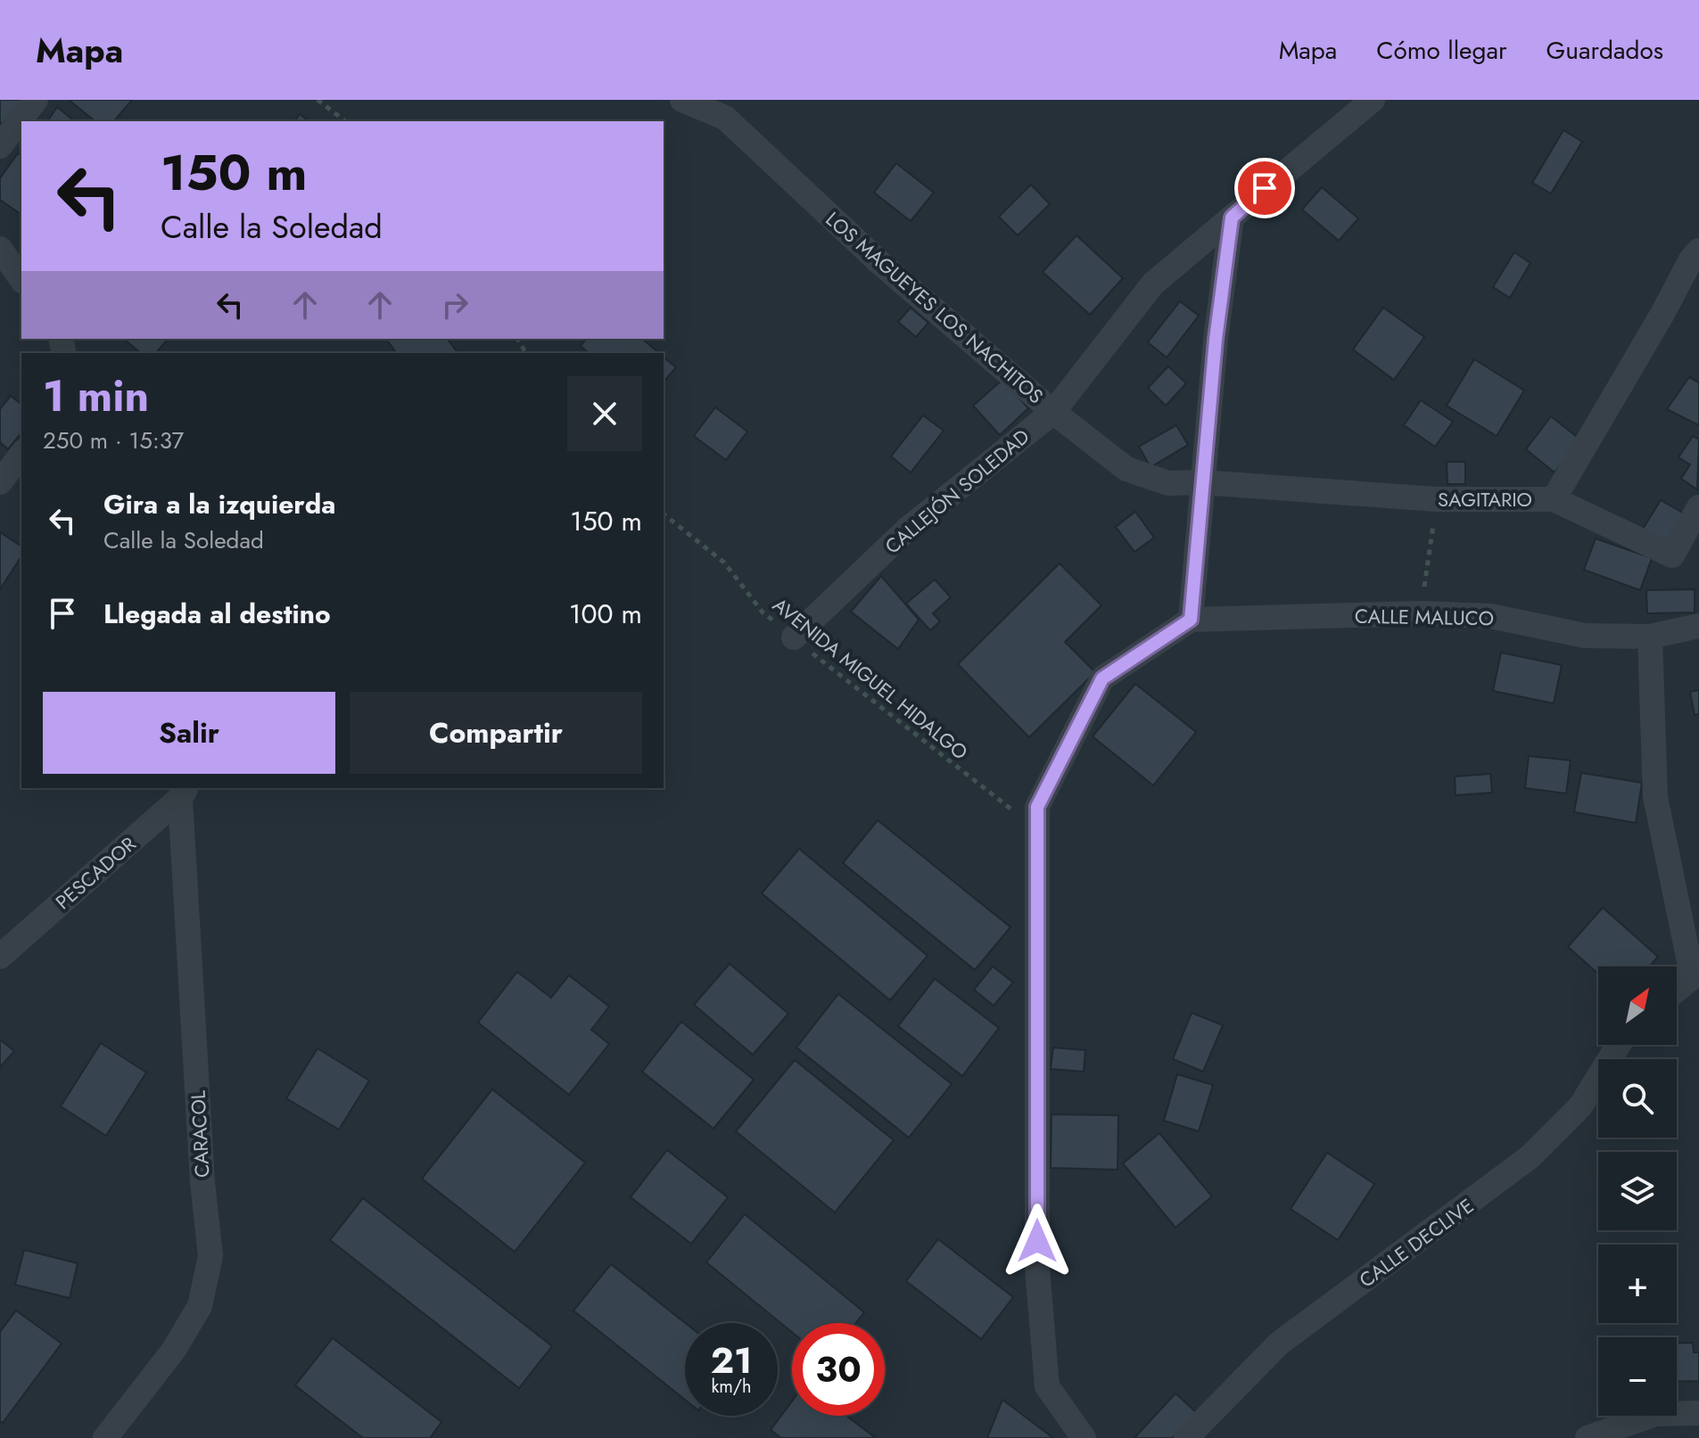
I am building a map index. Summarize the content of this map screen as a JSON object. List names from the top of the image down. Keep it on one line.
{"streets":{"street":["LOS MAGUEYES LOS NACHITOS","CALLEJÓN SOLEDAD","SAGITARIO","CALLE MALUCO","PESCADOR","CARACOL","CALLE DECLIVE"],"path":["AVENIDA MIGUEL HIDALGO"]},"crossings":[["LOS MAGUEYES LOS NACHITOS","CALLEJÓN SOLEDAD"],["LOS MAGUEYES LOS NACHITOS","SAGITARIO"],["CALLEJÓN SOLEDAD","AVENIDA MIGUEL HIDALGO"],["PESCADOR","CARACOL"]],"north":"top right","page":{"header":"Mapa","nav":["Mapa","Cómo llegar","Guardados"],"turn":["150 m","Calle la Soledad"],"heading":["1 min","250 m · 15:37"],"list":[{"name":"Gira a la izquierda","note":"Calle la Soledad","value":"150 m"},{"name":"Llegada al destino","value":"100 m"}],"buttons":["Salir","Compartir"],"map_buttons":["+","−"],"speed":"21 km/h","limit":"30"}}
